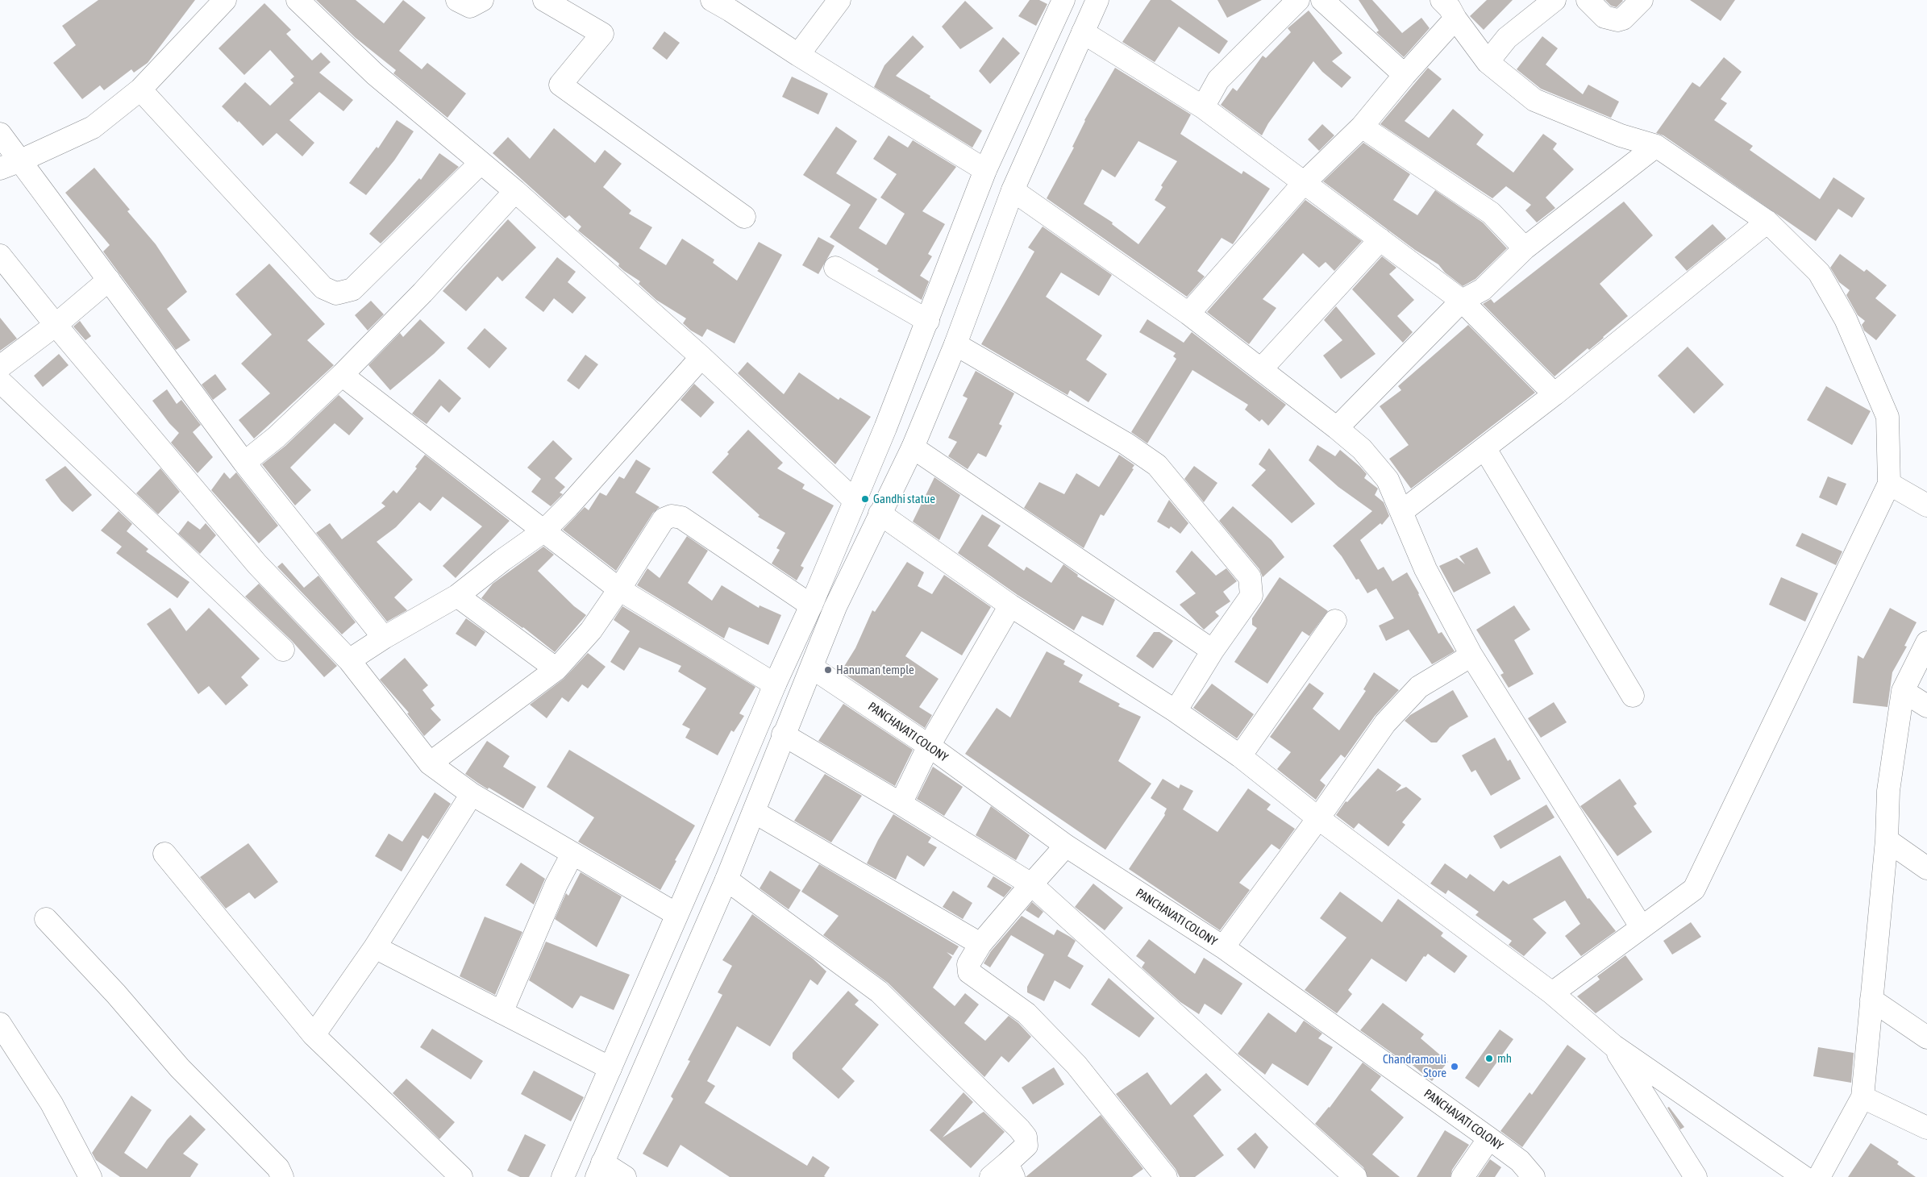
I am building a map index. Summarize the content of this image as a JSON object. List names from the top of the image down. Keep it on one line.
{"streets":{"street":["PANCHAVATI COLONY"]},"places":["Gandhi statue","Hanuman temple","mh","Chandramouli Store"]}
